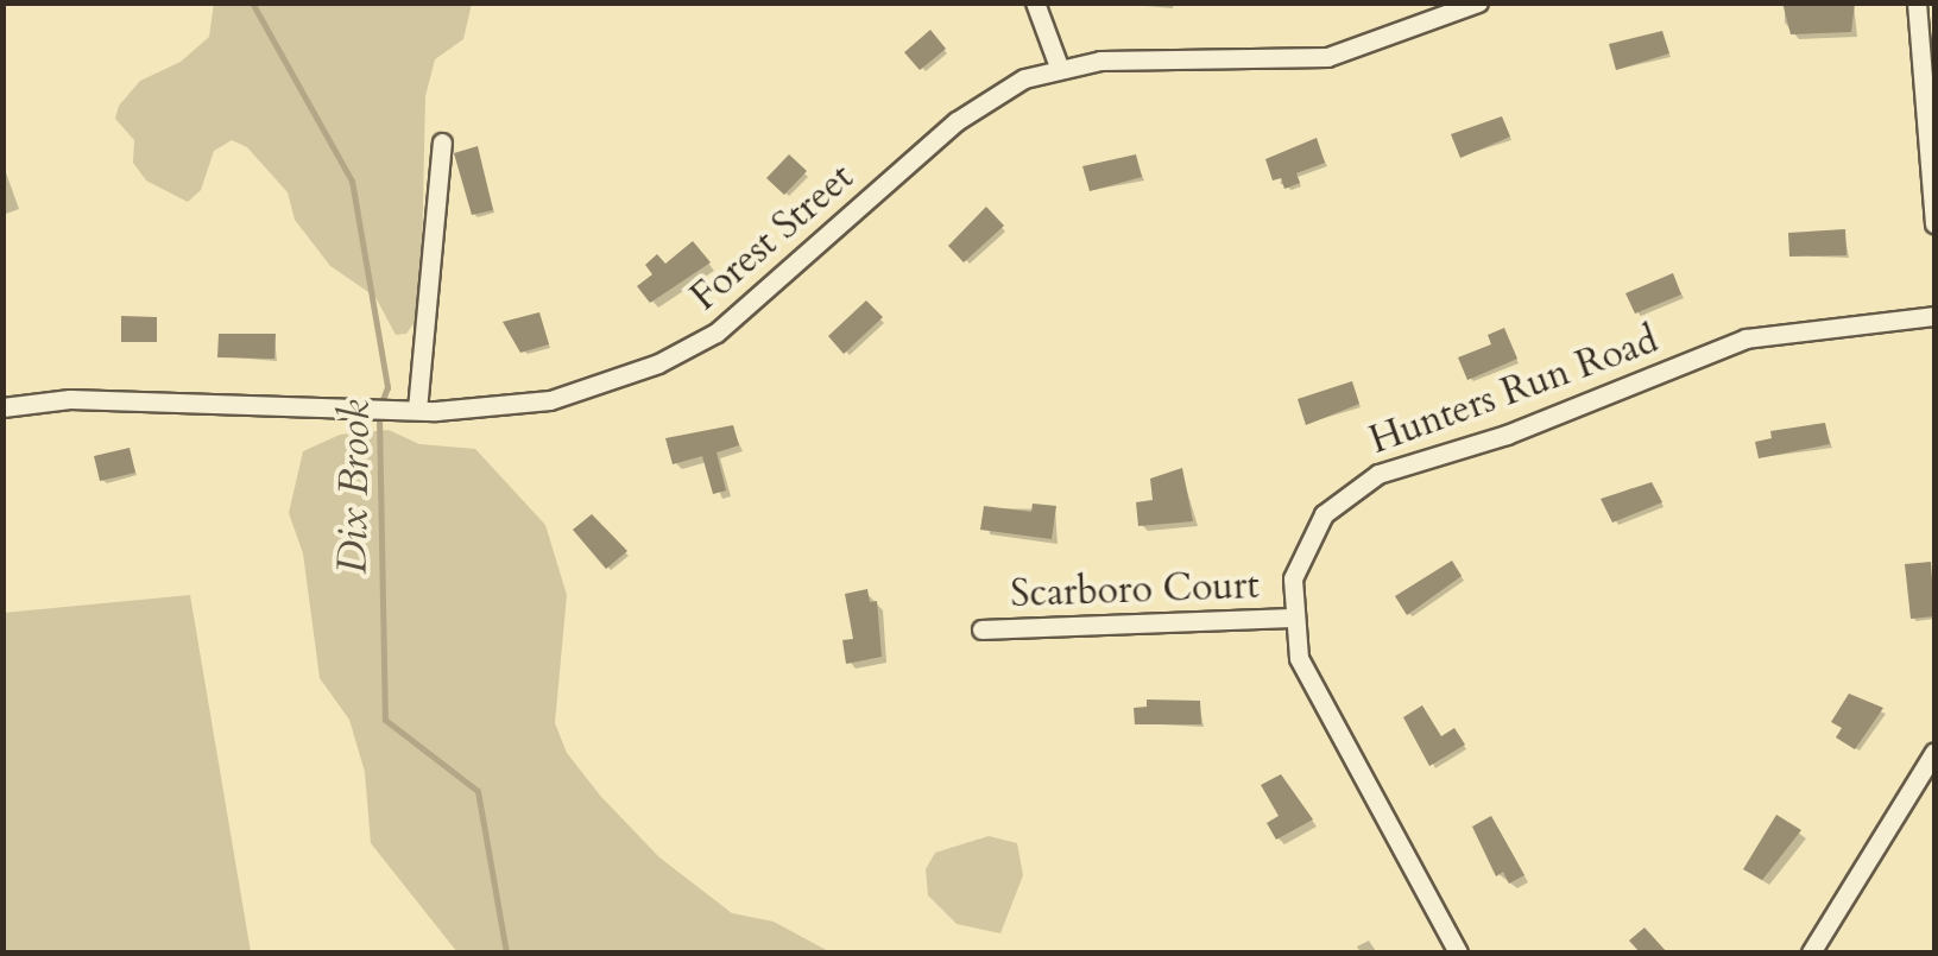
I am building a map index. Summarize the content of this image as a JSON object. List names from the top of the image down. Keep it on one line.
{"streets":{"street":["Forest Street","Hunters Run Road","Scarboro Court"]},"crossings":[["Hunters Run Road","Scarboro Court"]],"water":["Dix Brook"]}
